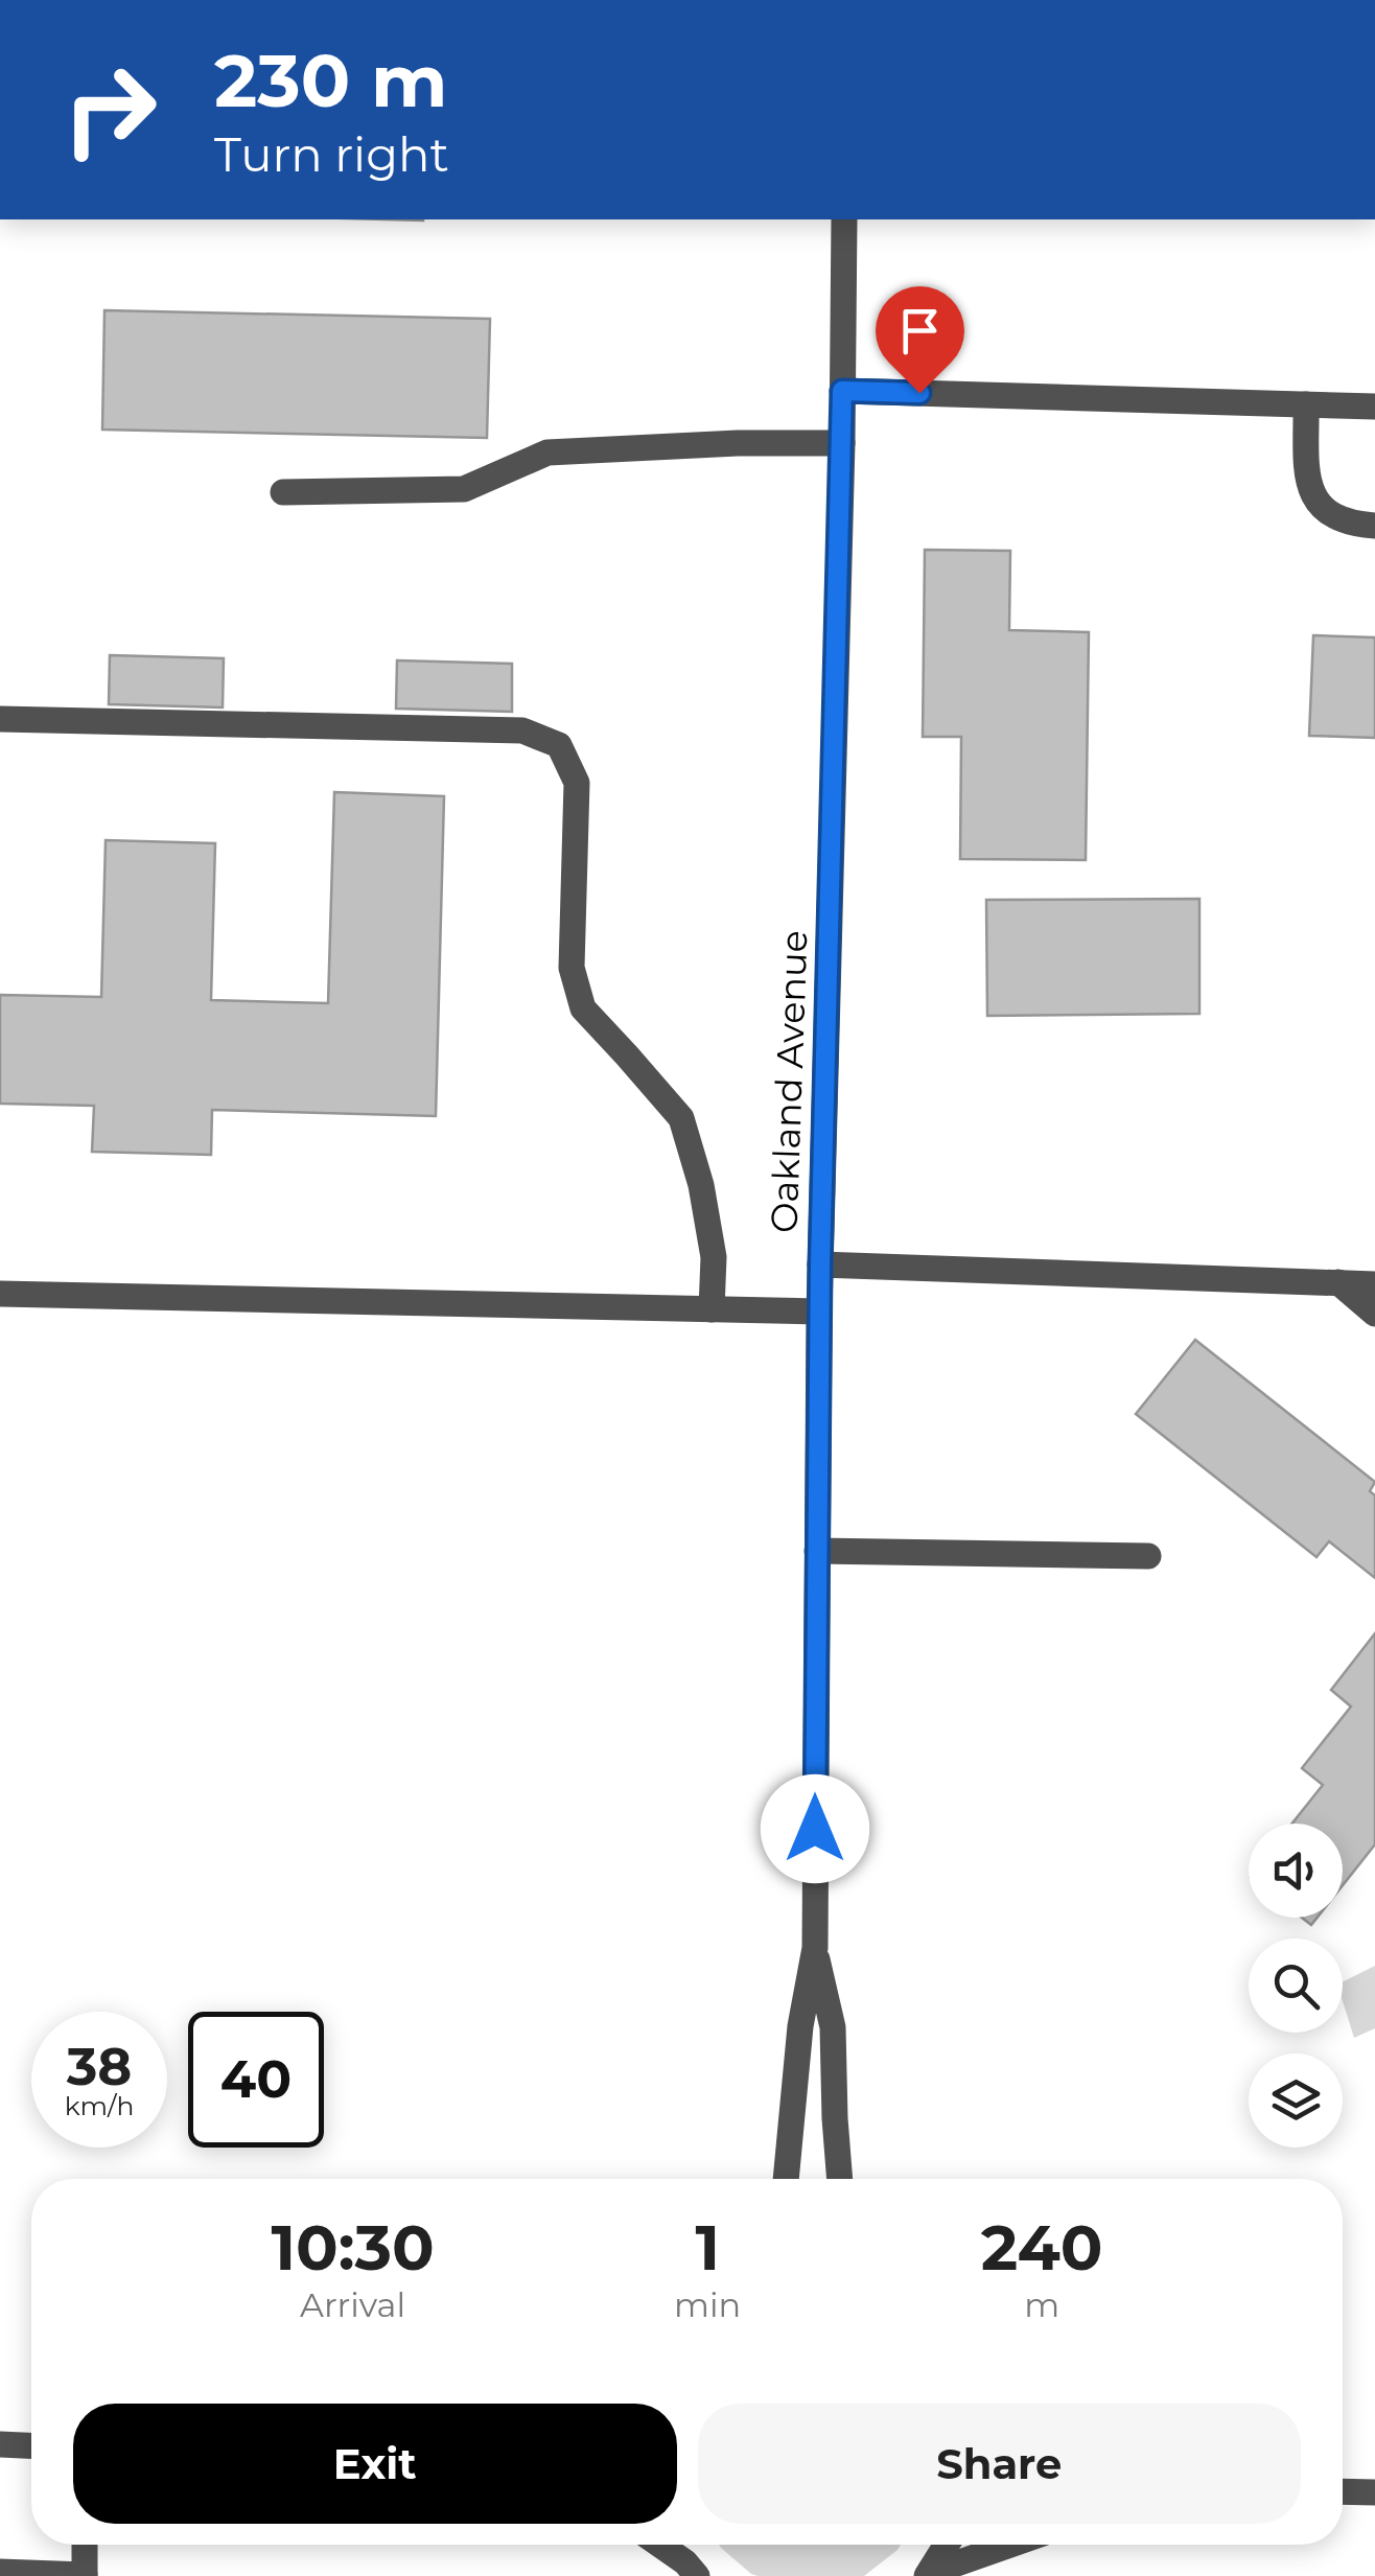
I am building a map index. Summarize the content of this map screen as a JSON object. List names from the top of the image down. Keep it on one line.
{"streets":{"street":["Oakland Avenue"]},"page":{"turn":["230 m","Turn right"],"speed":"38 km/h","limit":"40","eta":["10:30","Arrival","1","min","240","m"],"buttons":["Exit","Share"]}}
